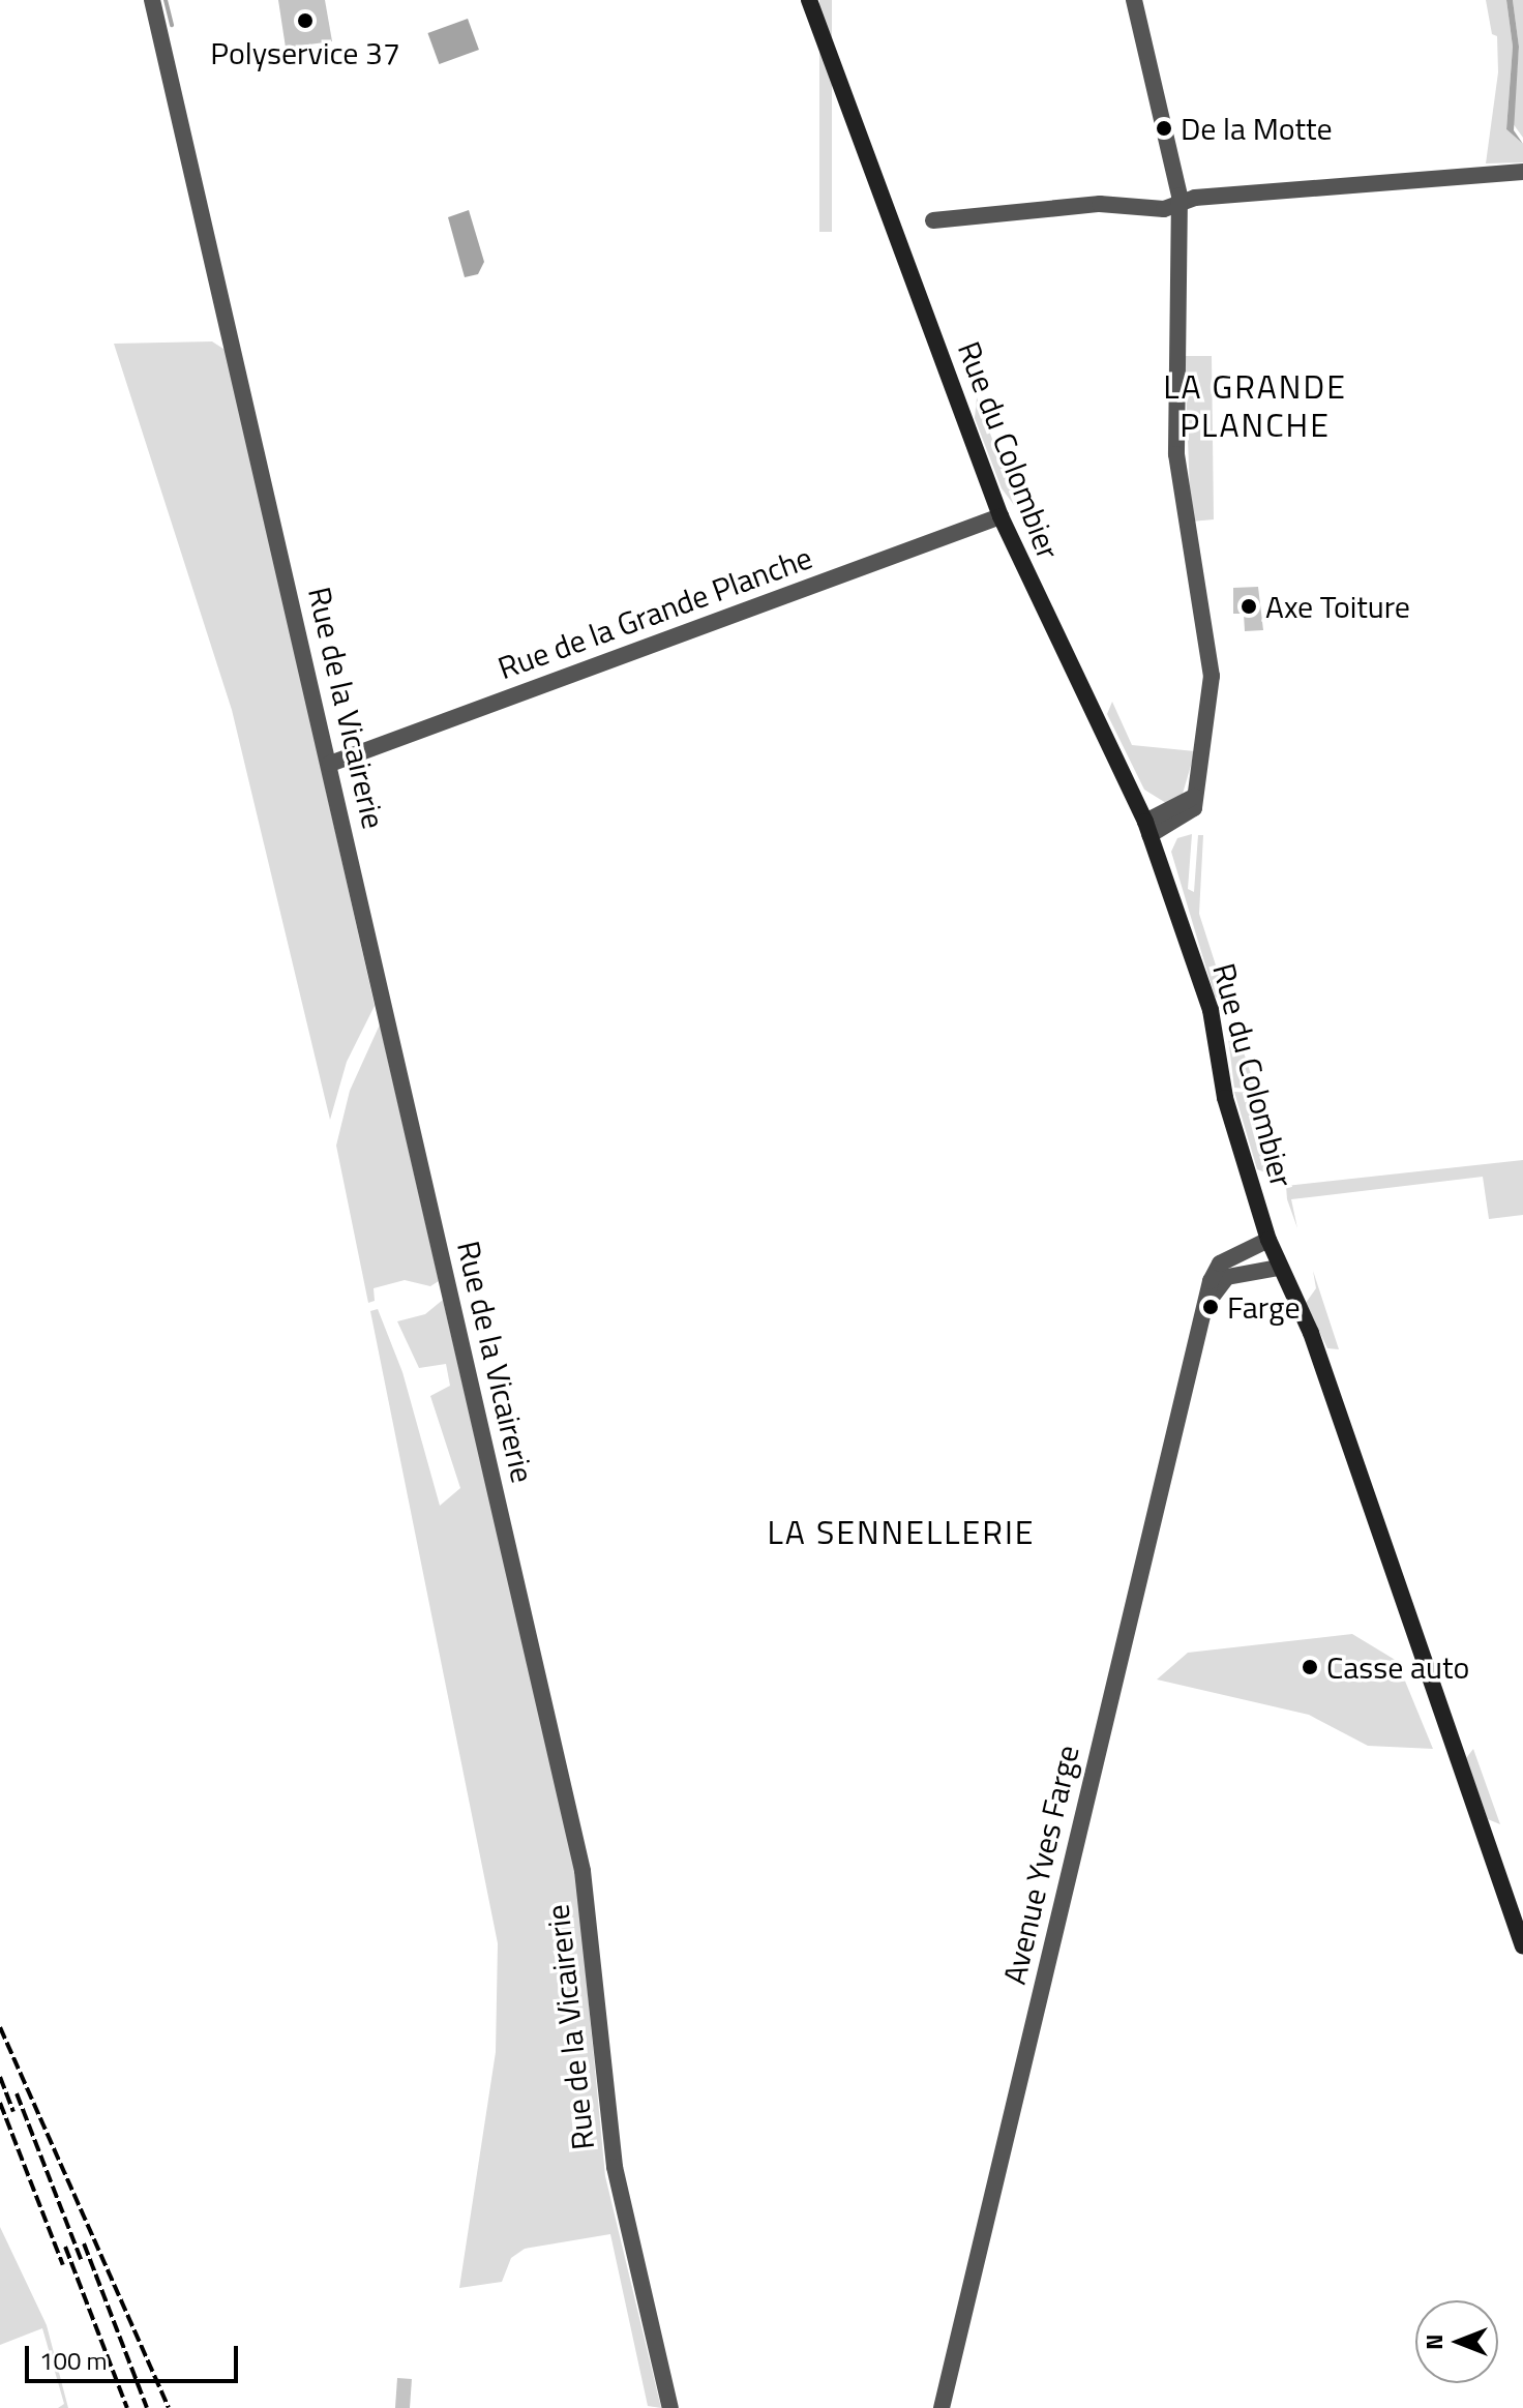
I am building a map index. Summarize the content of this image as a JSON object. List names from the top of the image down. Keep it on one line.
{"streets":{"main road":["Rue du Colombier"],"street":["Rue de la Grande Planche","Rue de la Vicairerie","Avenue Yves Farge"]},"crossings":[["Rue du Colombier","Rue de la Grande Planche"],["Rue du Colombier","Avenue Yves Farge"],["Rue de la Grande Planche","Rue de la Vicairerie"]],"districts":["LA GRANDE PLANCHE","LA SENNELLERIE"],"places":["Polyservice 37","De la Motte","Axe Toiture","Farge","Casse auto"],"scale_bar":"100 m","north":"left"}
